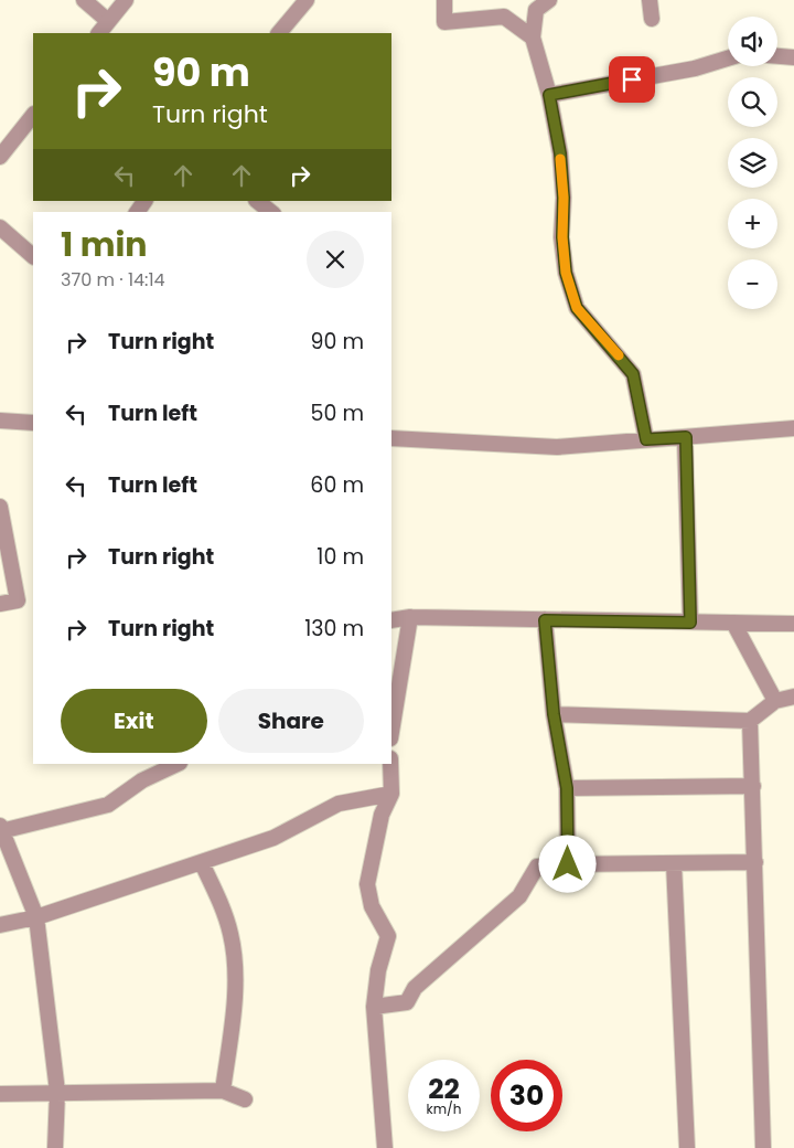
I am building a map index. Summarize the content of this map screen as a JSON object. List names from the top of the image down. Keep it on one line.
{"page":{"map_buttons":["+","−"],"turn":["90 m","Turn right"],"heading":["1 min","370 m · 14:14"],"list":[{"name":"Turn right","value":"90 m"},{"name":"Turn left","value":"50 m"},{"name":"Turn left","value":"60 m"},{"name":"Turn right","value":"10 m"},{"name":"Turn right","value":"130 m"}],"buttons":["Exit","Share"],"speed":"22 km/h","limit":"30"}}
